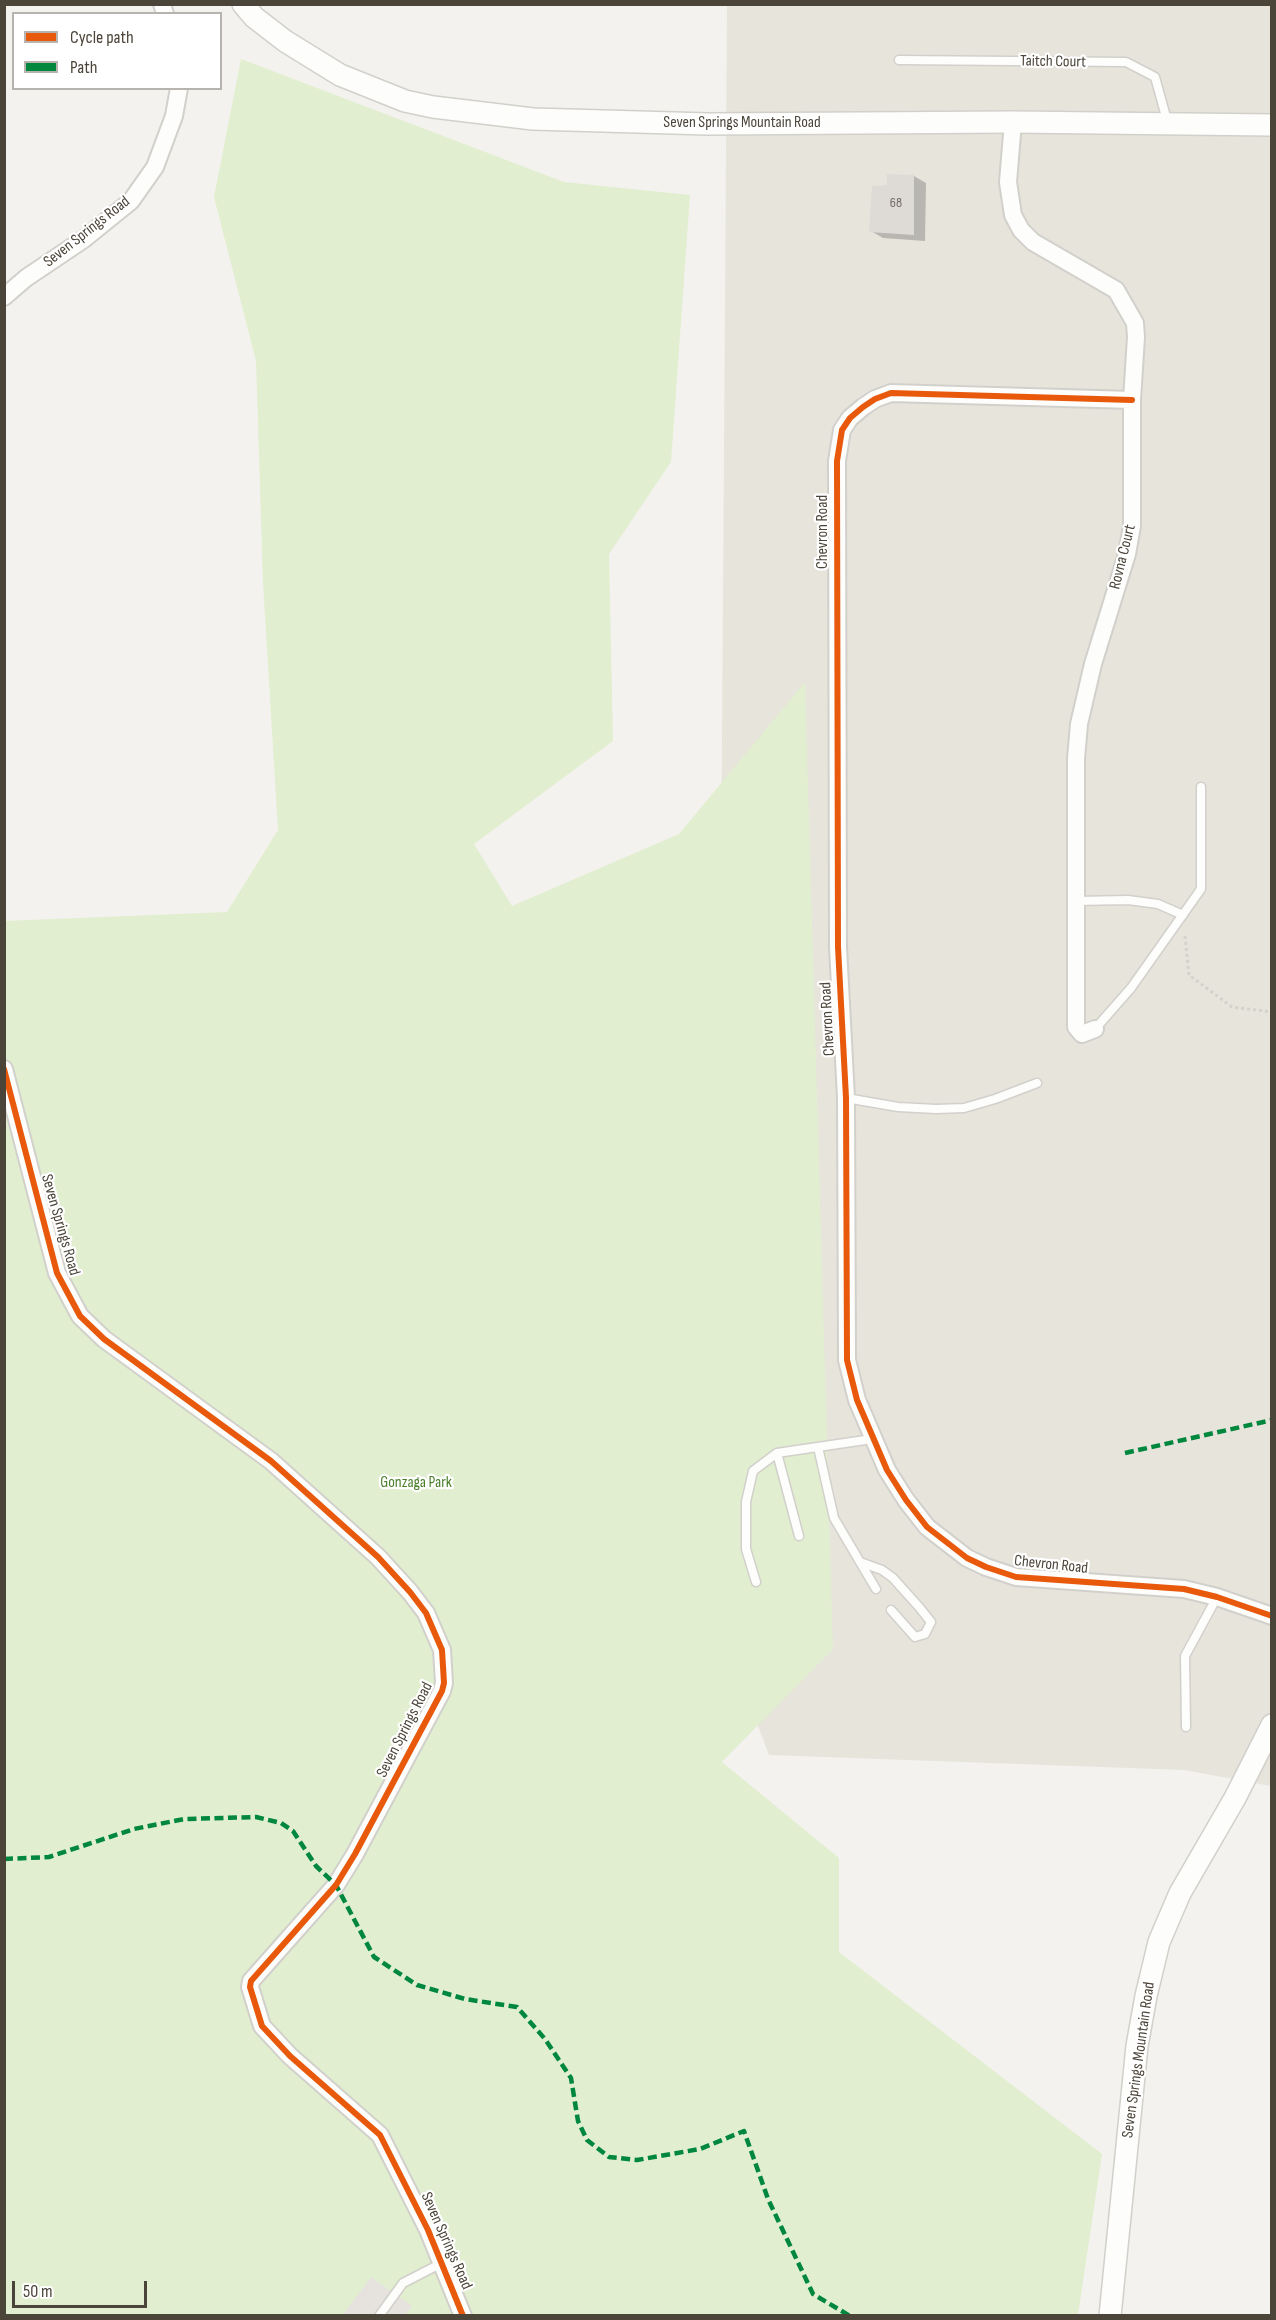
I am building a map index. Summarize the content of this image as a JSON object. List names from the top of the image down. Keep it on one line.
{"streets":{"street":["Seven Springs Mountain Road","Seven Springs Road","Chevron Road","Rovna Court"],"lane":["Taitch Court"]},"crossings":[["Taitch Court","Seven Springs Mountain Road"],["Seven Springs Mountain Road","Rovna Court"],["Chevron Road","Rovna Court"]],"parks":["Gonzaga Park"],"house_numbers":["68"],"legend":["Cycle path","Path"],"scale_bar":"50 m"}
